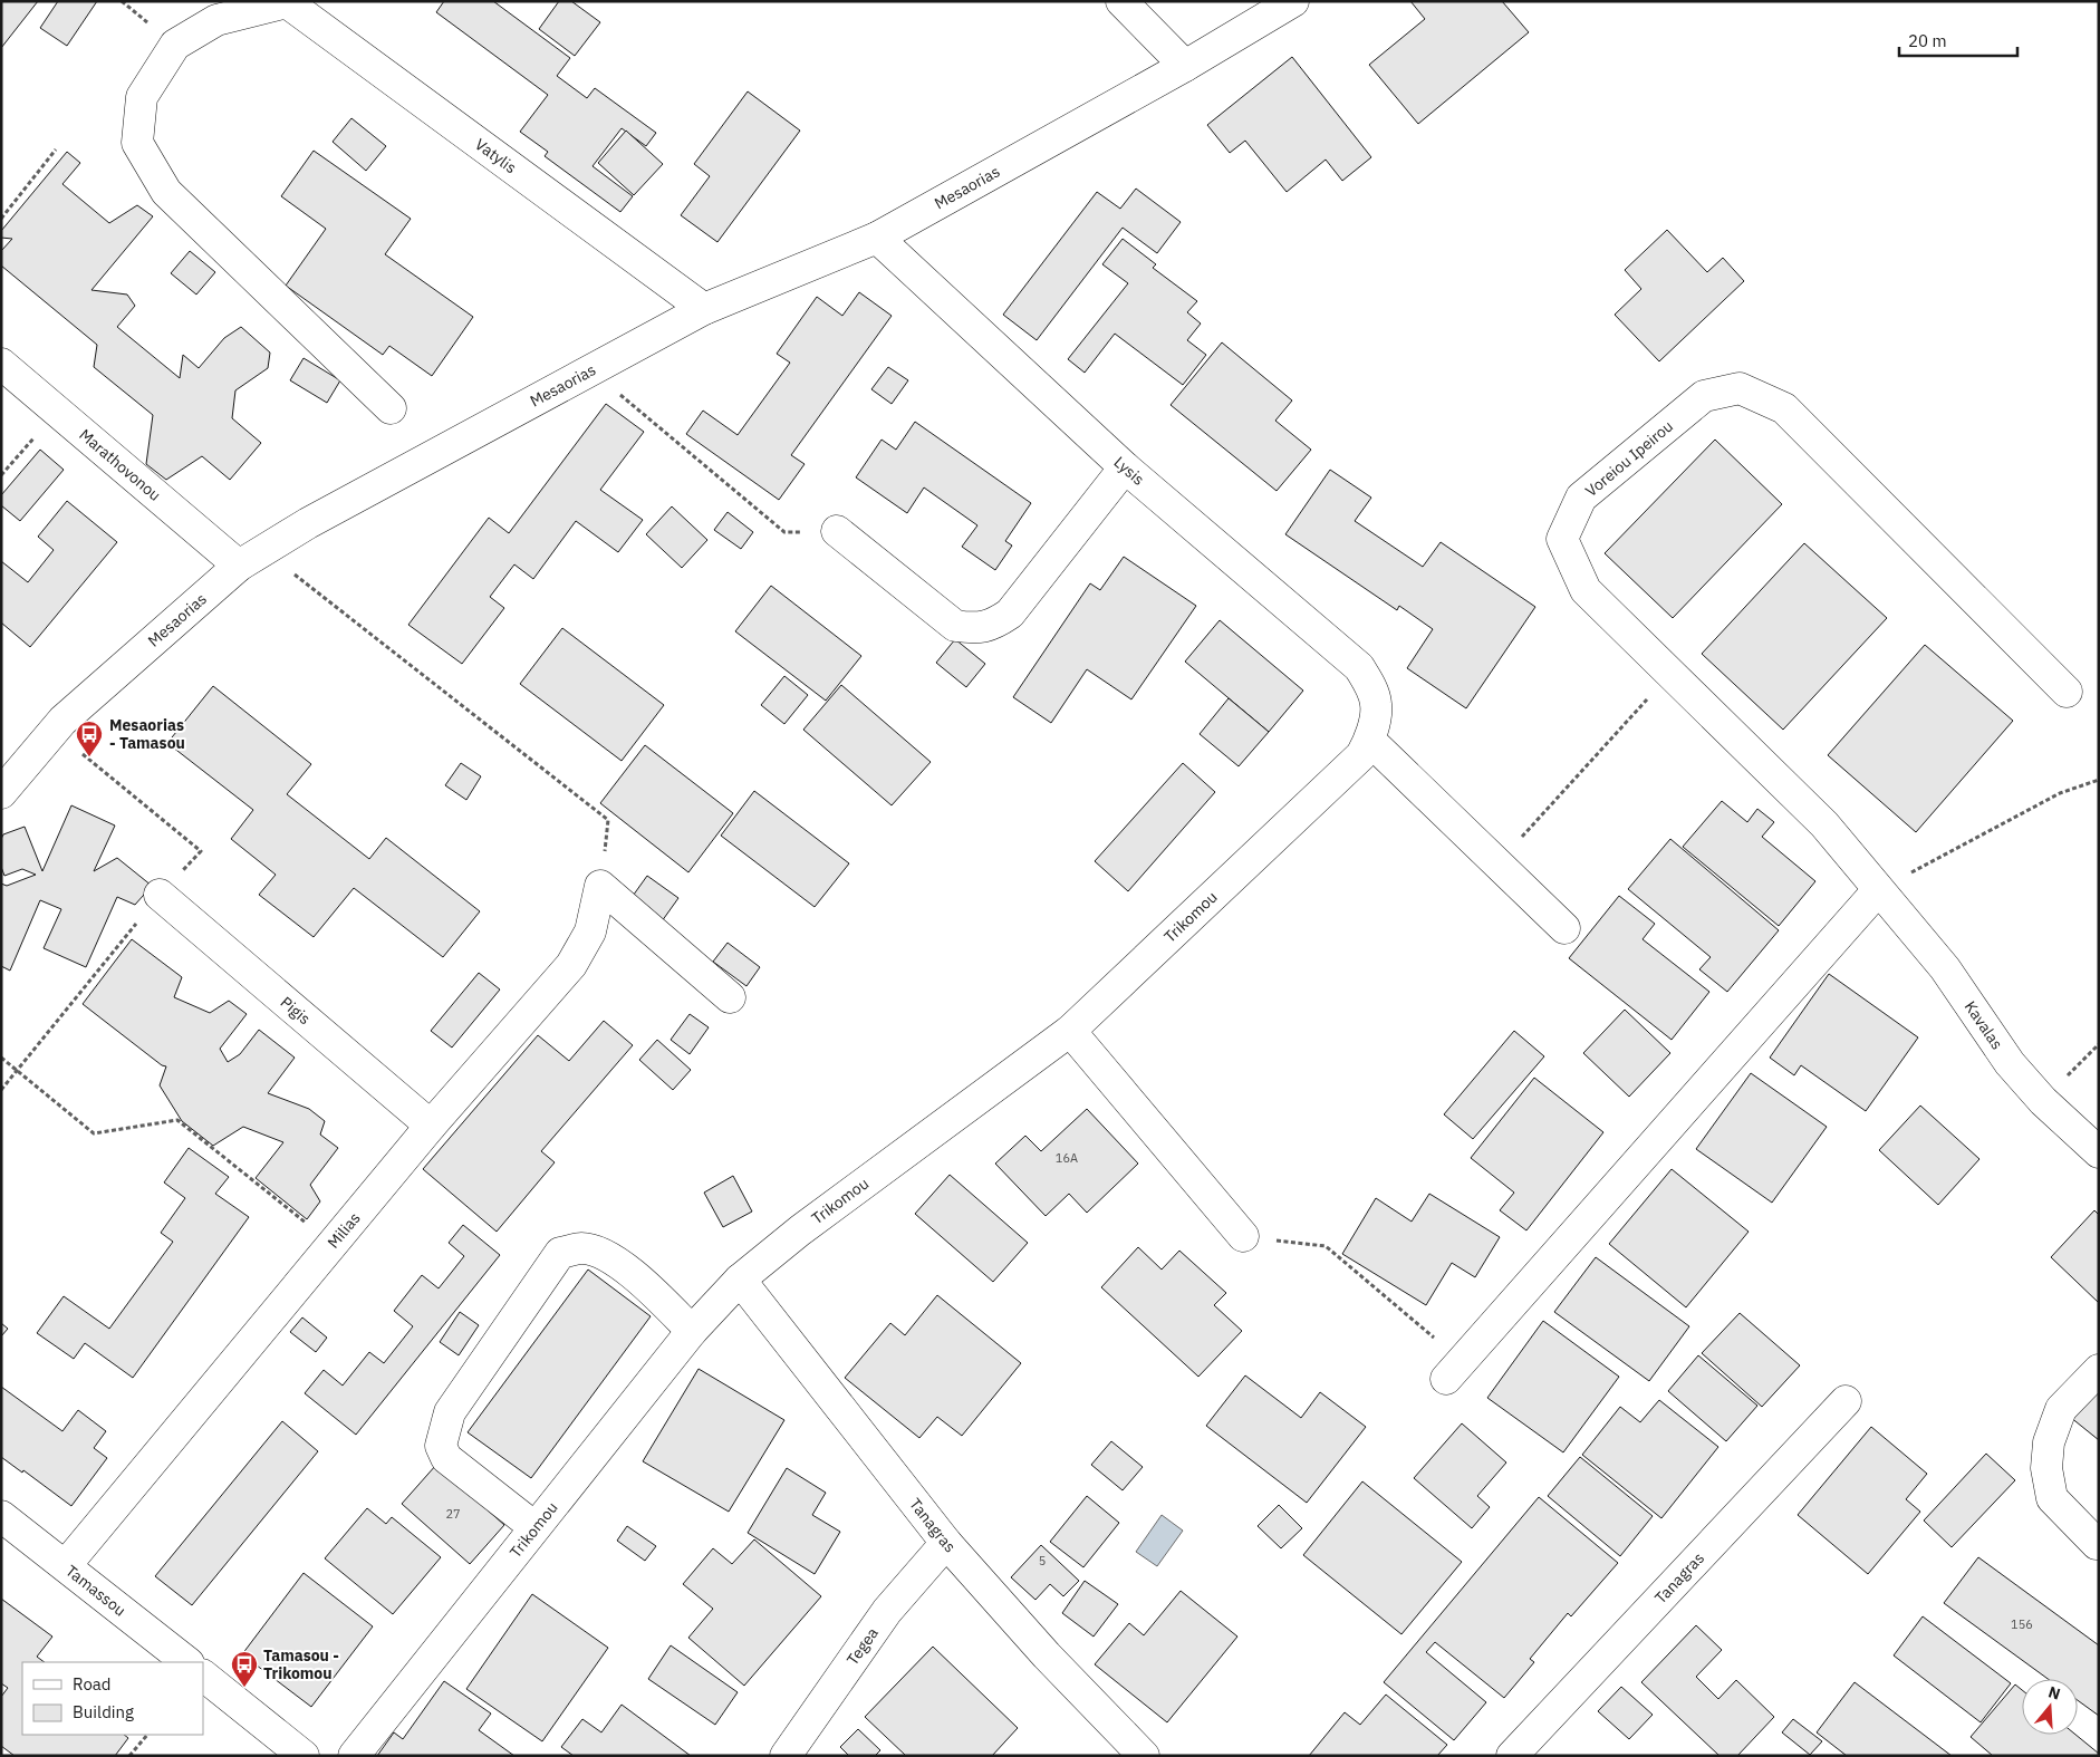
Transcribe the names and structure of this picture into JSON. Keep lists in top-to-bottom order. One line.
{"streets":{"street":["Vatylis","Mesaorias","Voreiou Ipeirou","Marathovonou","Lysis","Trikomou","Pigis","Kavalas","Milias","Tanagras","Tamassou","Tegea"]},"crossings":[["Vatylis","Mesaorias"],["Mesaorias","Marathovonou"],["Mesaorias","Lysis"],["Voreiou Ipeirou","Kavalas"],["Lysis","Trikomou"],["Trikomou","Tanagras"],["Pigis","Milias"],["Milias","Tamassou"],["Tanagras","Tegea"]],"places":{"bus stop":["Mesaorias - Tamasou","Tamasou - Trikomou"]},"house_numbers":["16A","27","5","156"],"legend":["Road","Building"],"scale_bar":"20 m","north":"top"}
